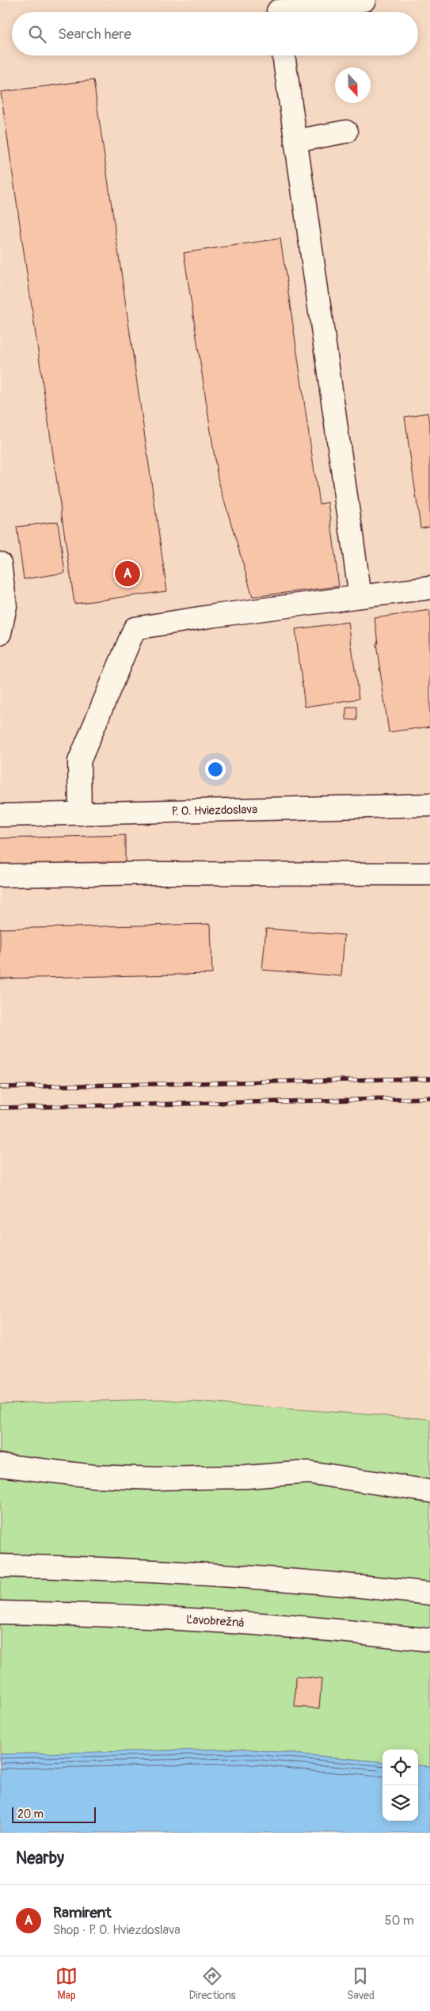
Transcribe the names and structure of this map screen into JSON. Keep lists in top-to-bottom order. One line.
{"streets":{"main road":["P. O. Hviezdoslava","Ľavobrežná"]},"scale_bar":"20 m","north":"bottom","page":{"search":"Search here","pins":"A","scale":"20 m","heading":"Nearby","list":[{"mark":"A","name":"Ramirent","note":"Shop · P. O. Hviezdoslava","value":"50 m"}],"nav":["Map","Directions","Saved"]}}
